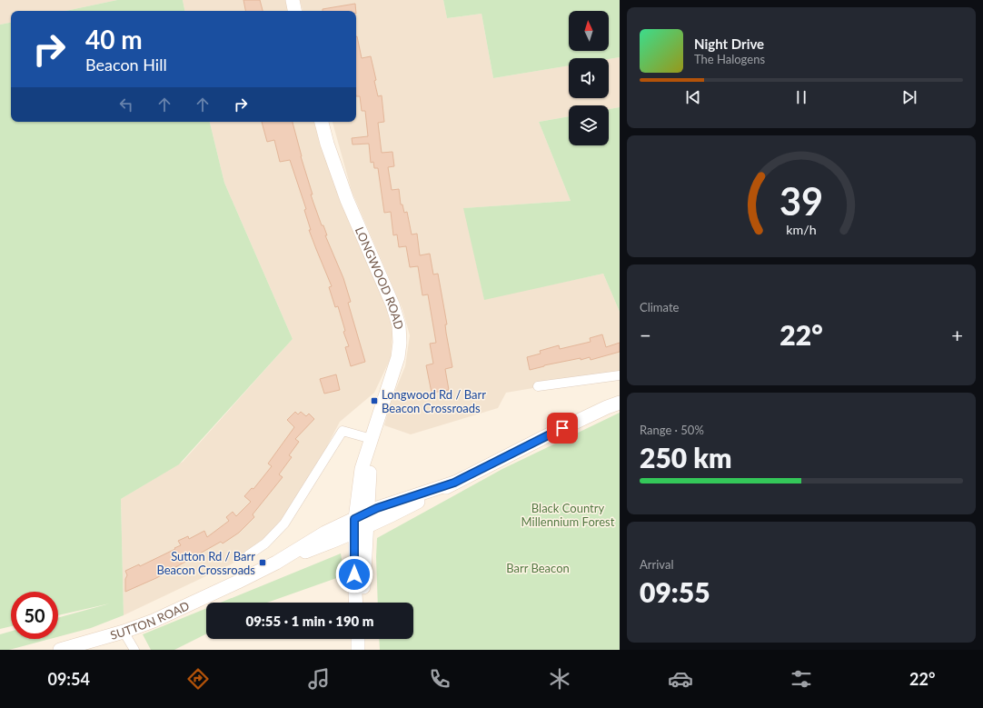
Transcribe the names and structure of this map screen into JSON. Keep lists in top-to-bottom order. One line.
{"streets":{"main road":["LONGWOOD ROAD","SUTTON ROAD"]},"crossings":[["LONGWOOD ROAD","SUTTON ROAD"]],"parks":["Black Country Millennium Forest","Barr Beacon"],"places":{"transit":["Longwood Rd / Barr Beacon Crossroads","Sutton Rd / Barr Beacon Crossroads"]},"north":"top","page":{"turn":["40 m","Beacon Hill"],"song":["Night Drive","The Halogens"],"tile":["Climate",["Range · 50%","250 km"],["Arrival","09:55"]],"heat":["−","22°","+"],"limit":"50","trip":"09:55 · 1 min · 190 m","tabs":["09:54","22°"],"gauge":["39","km/h"]}}
